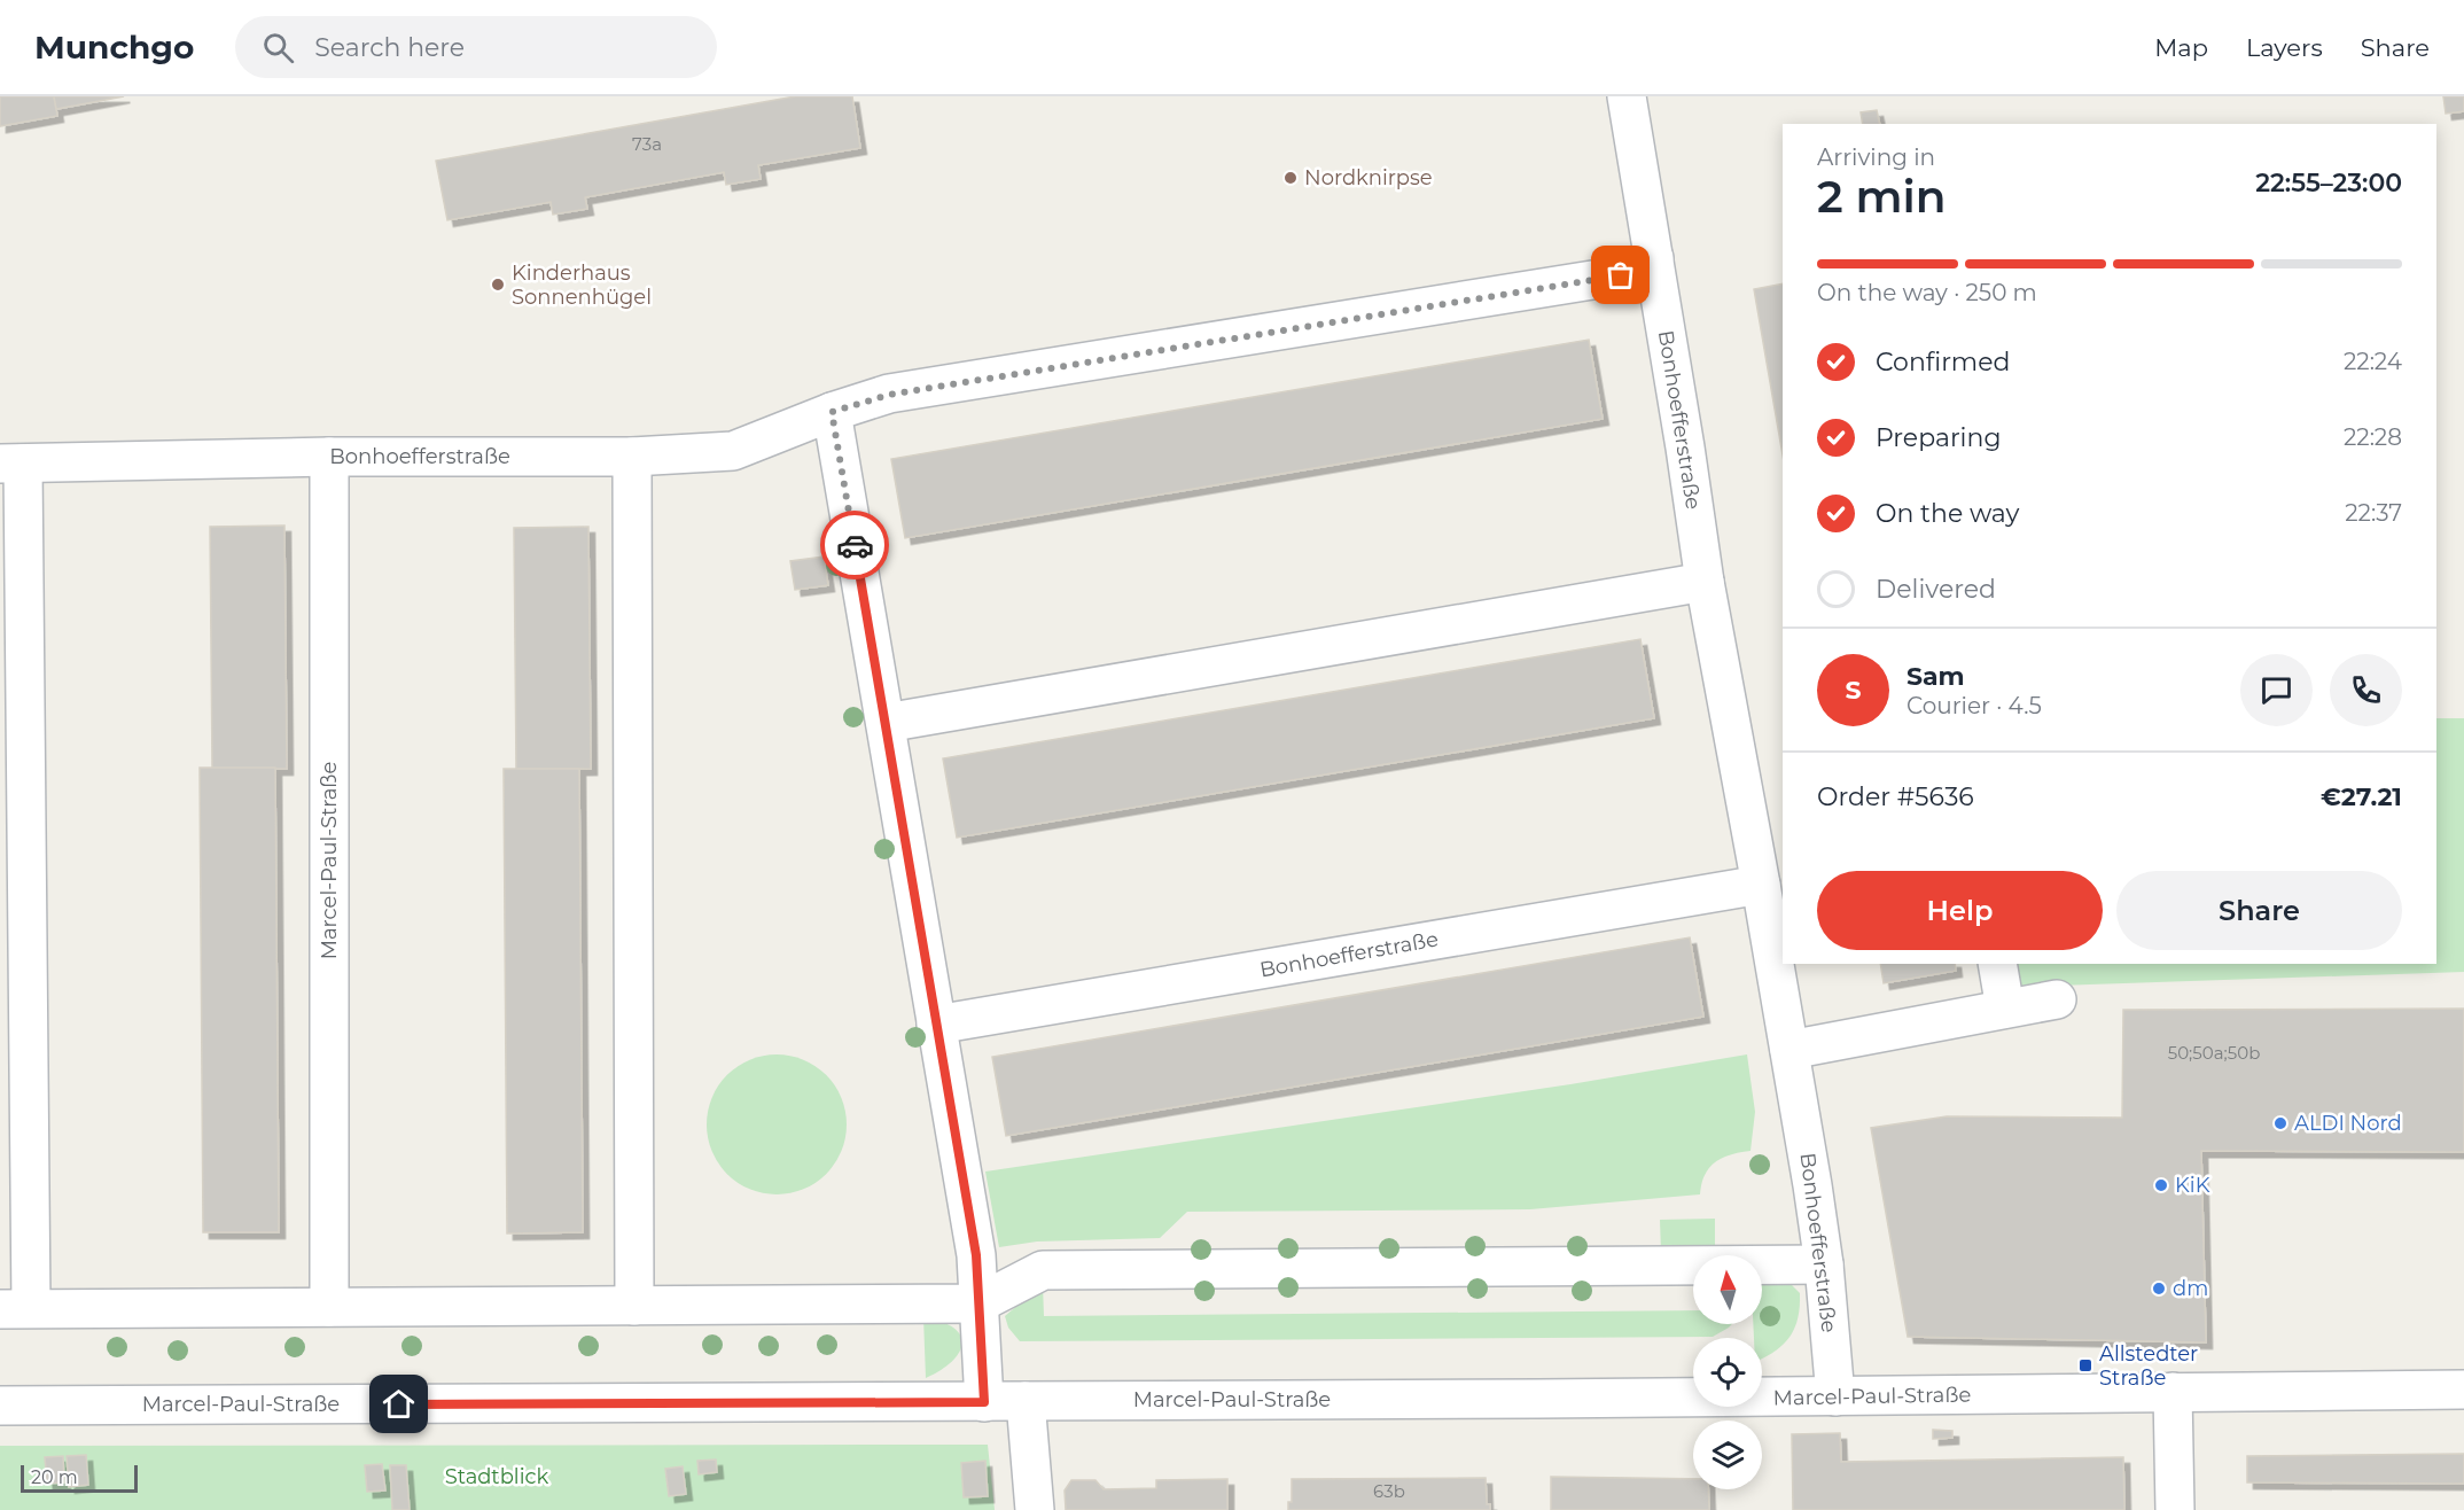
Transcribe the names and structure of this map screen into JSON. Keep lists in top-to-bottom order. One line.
{"streets":{"street":["Bonhoefferstraße","Marcel-Paul-Straße"]},"crossings":[["Bonhoefferstraße","Marcel-Paul-Straße"]],"parks":["Stadtblick"],"places":{"other":["Nordknirpse","Kinderhaus Sonnenhügel","ALDI Nord","KiK","dm"],"transit":["Allstedter Straße"]},"house_numbers":["73a","50;50a;50b","63b"],"scale_bar":"20 m","north":"top","page":{"header":"Munchgo","search":"Search here","nav":["Map","Layers","Share"],"heading":["2 min","Arriving in","22:55–23:00"],"panel":["Sam","Courier · 4.5","Order #5636","€27.21"],"bar":"On the way · 250 m","list":[["Confirmed","22:24"],["Preparing","22:28"],["On the way","22:37"],"Delivered"],"round":"S","buttons":["Help","Share"],"scale":"20 m"}}
